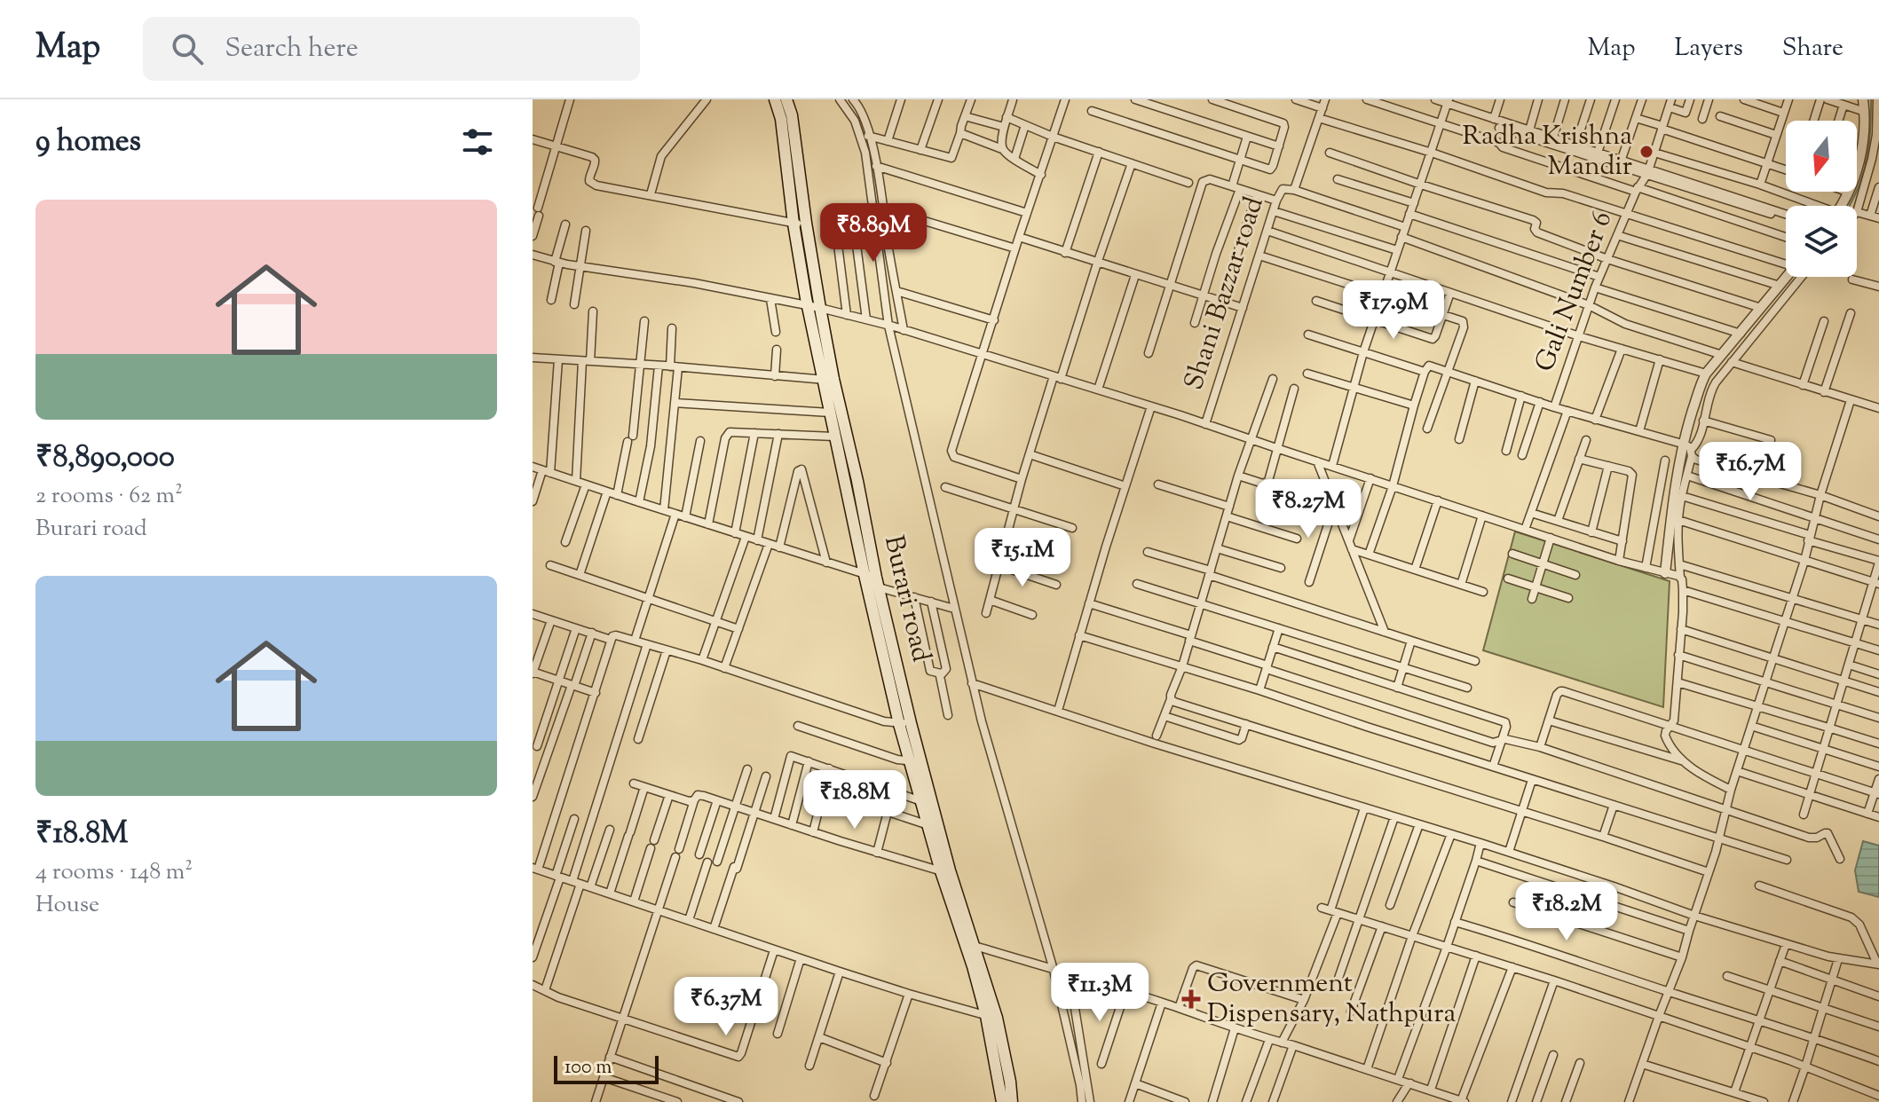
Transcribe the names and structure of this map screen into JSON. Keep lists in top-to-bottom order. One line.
{"streets":{"main road":["Burari road"],"street":["Gali Number 6","Shani Bazzar road"]},"places":{"other":["Radha Krishna Mandir"],"health":["Government Dispensary, Nathpura"]},"scale_bar":"100 m","north":"bottom","page":{"header":"Map","search":"Search here","nav":["Map","Layers","Share"],"heading":"9 homes","list":[{"name":"₹8,890,000","note":"2 rooms · 62 m² · Burari road"},{"name":"₹18.8M","note":"4 rooms · 148 m² · House"}],"price":["₹8.89M","₹17.9M","₹16.7M","₹8.27M","₹15.1M","₹18.8M","₹18.2M","₹11.3M","₹6.37M"],"scale":"100 m"}}
